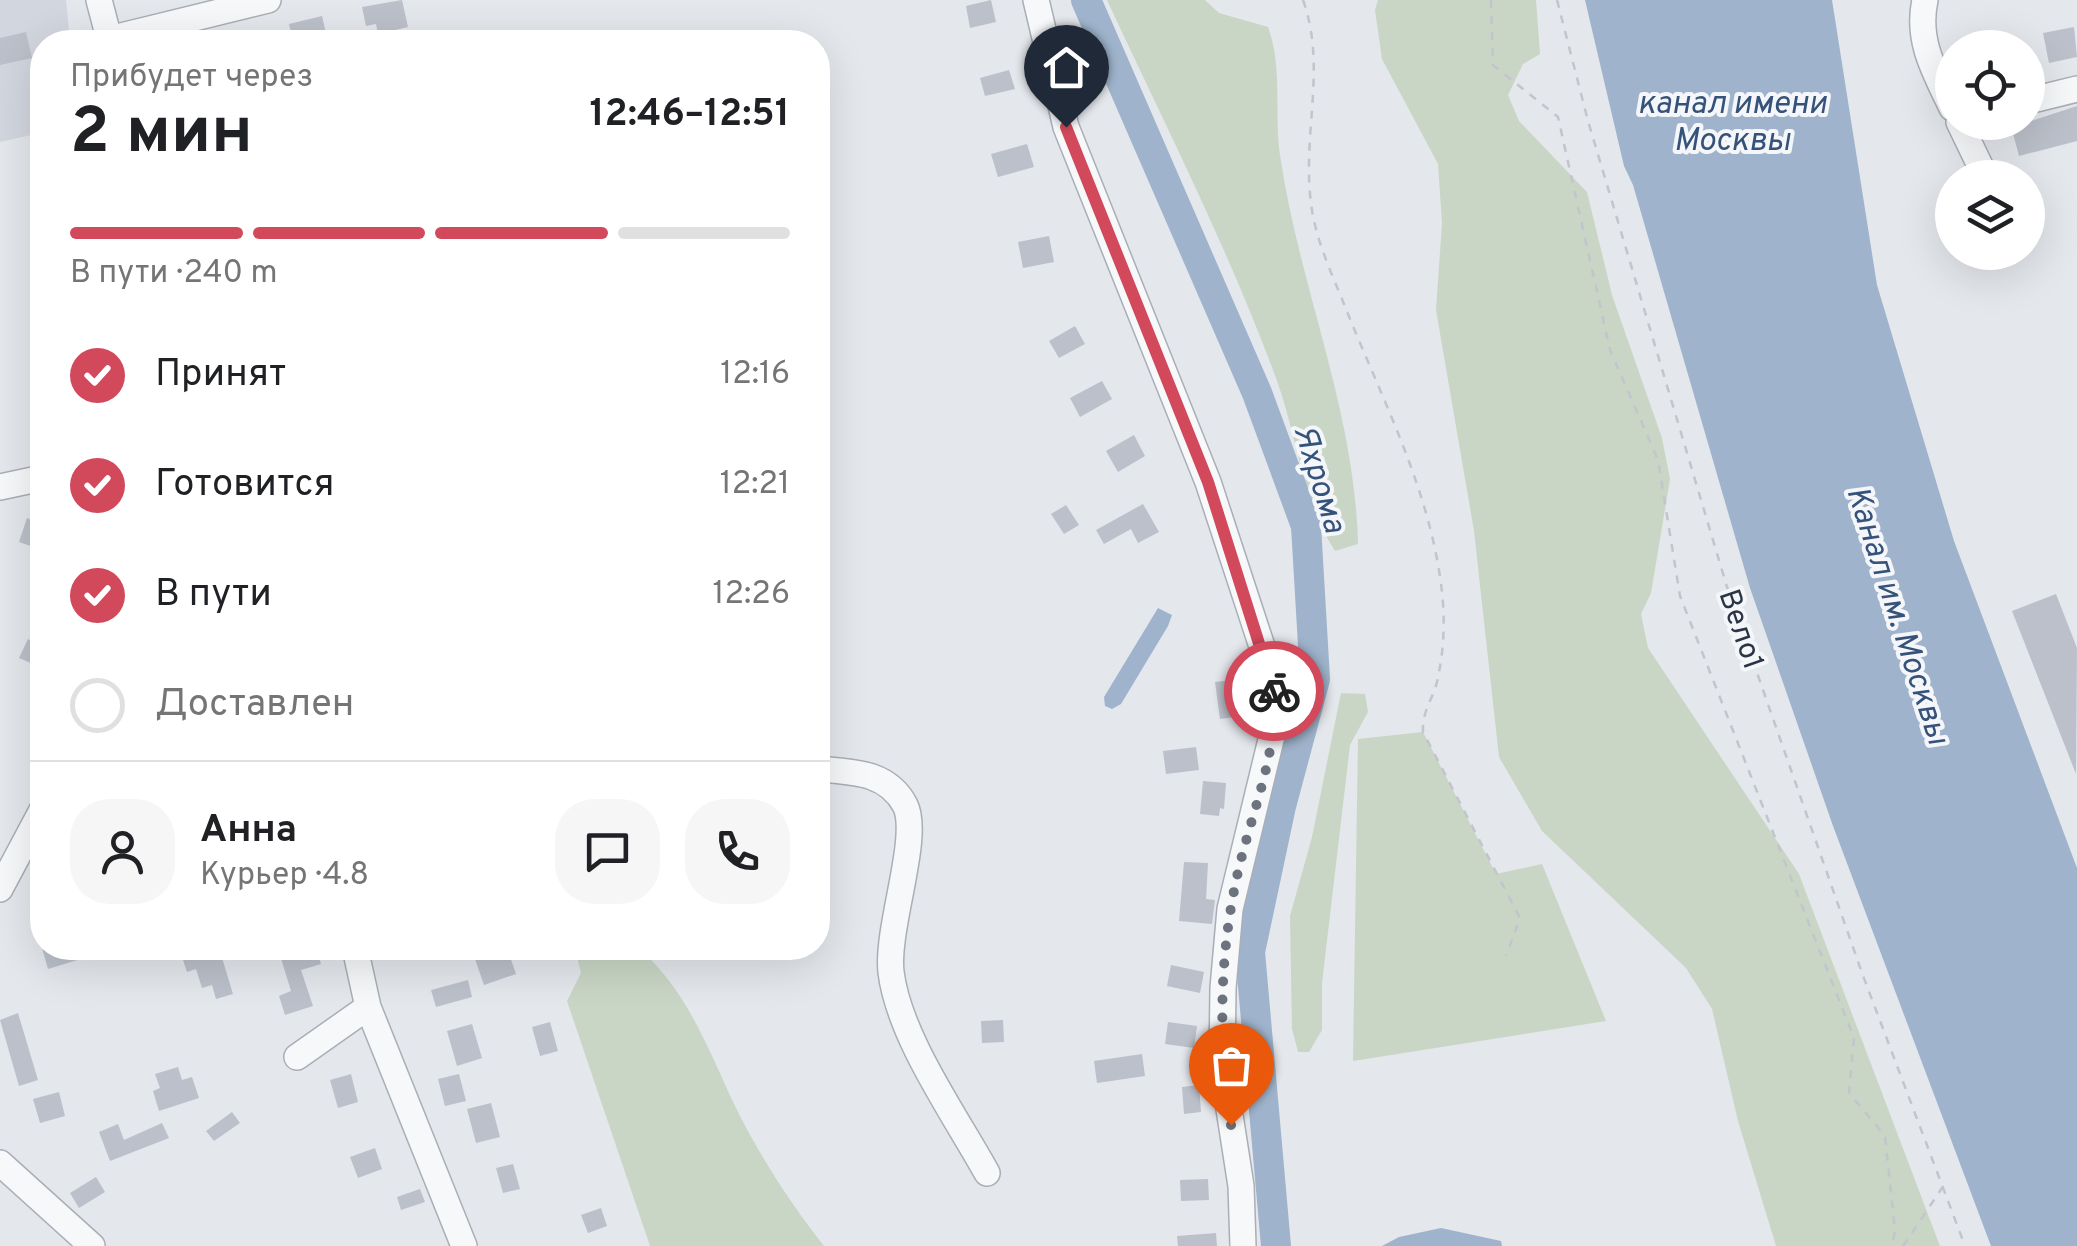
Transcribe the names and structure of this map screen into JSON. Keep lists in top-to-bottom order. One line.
{"streets":{"path":["Вело1"]},"water":["канал имени Москвы","Яхрома","Канал им. Москвы"],"page":{"heading":["2 мин","Прибудет через","12:46–12:51"],"panel":["Анна","Курьер · 4.8"],"bar":"В пути · 240 m","list":[["Принят","12:16"],["Готовится","12:21"],["В пути","12:26"],"Доставлен"]}}
